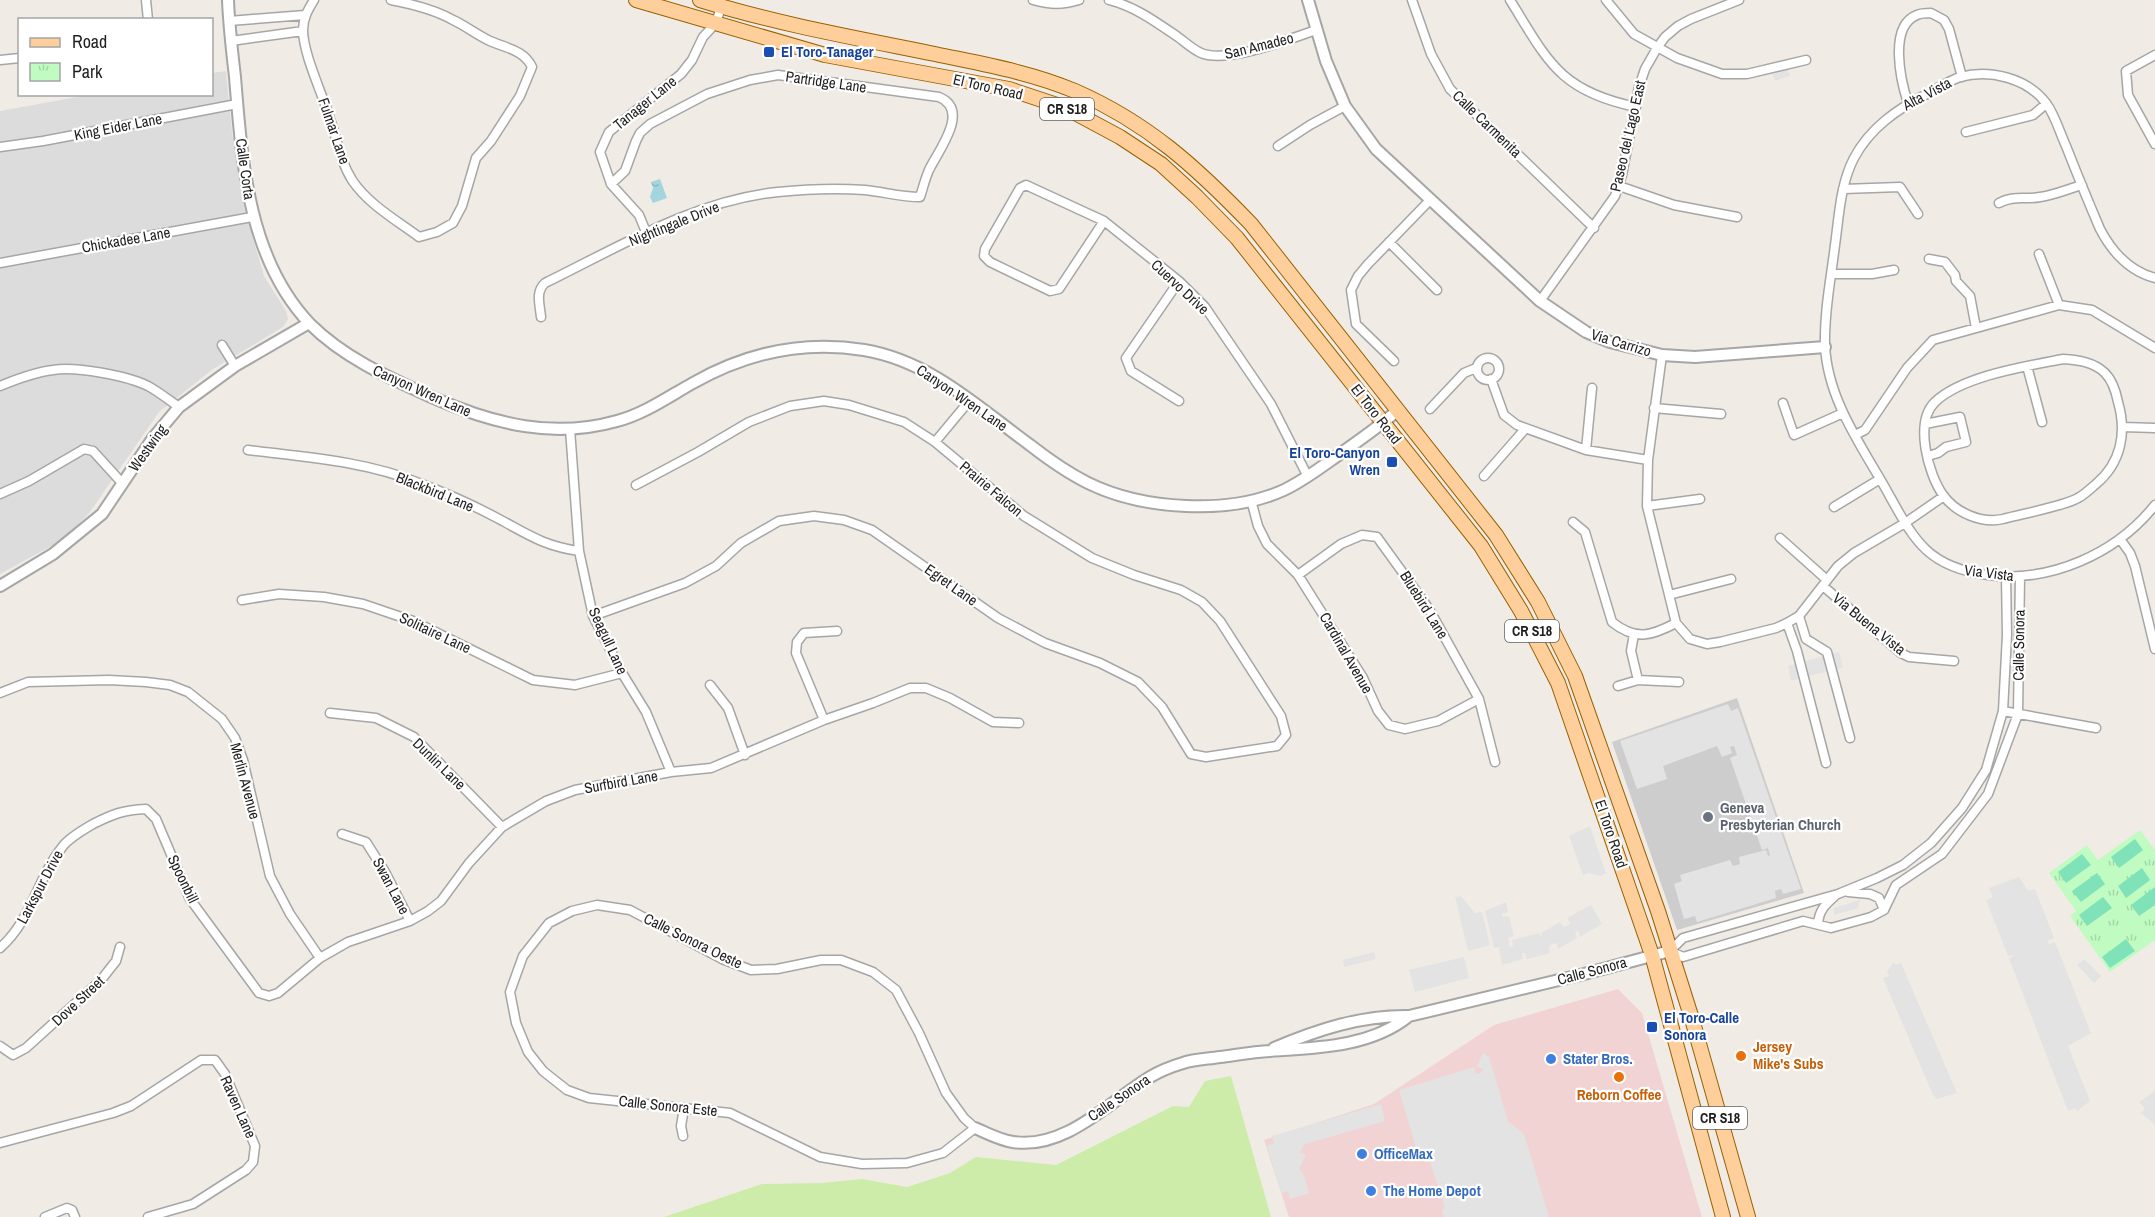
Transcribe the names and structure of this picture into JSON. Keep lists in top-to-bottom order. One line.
{"streets":{"main road":["El Toro Road","CR S18"],"street":["San Amadeo","Partridge Lane","Alta Vista","Tanager Lane","Calle Carmenita","King Eider Lane","Fulmar Lane","Paseo del Lago East","Calle Corta","Nightingale Drive","Chickadee Lane","Cuervo Drive","Via Carrizo","Canyon Wren Lane","Westwing","Prairie Falcon","Blackbird Lane","Via Vista","Egret Lane","Bluebird Lane","Via Buena Vista","Solitaire Lane","Seagull Lane","Calle Sonora","Cardinal Avenue","Dunlin Lane","Merlin Avenue","Surfbird Lane","Spoonbill","Swan Lane","Larkspur Drive","Calle Sonora Oeste","Dove Street","Calle Sonora Este","Raven Lane"]},"crossings":[["San Amadeo","Via Carrizo"],["Partridge Lane","Tanager Lane"],["Partridge Lane","Nightingale Drive"],["El Toro Road","Tanager Lane"],["El Toro Road","Canyon Wren Lane"],["El Toro Road","Calle Sonora"],["Alta Vista","Via Carrizo"],["Alta Vista","Via Vista"],["Alta Vista","Via Buena Vista"],["Tanager Lane","Nightingale Drive"],["Calle Carmenita","Paseo del Lago East"],["King Eider Lane","Calle Corta"],["Paseo del Lago East","Via Carrizo"],["Calle Corta","Chickadee Lane"],["Calle Corta","Canyon Wren Lane"],["Calle Corta","Westwing"],["Cuervo Drive","Canyon Wren Lane"],["Canyon Wren Lane","Westwing"],["Canyon Wren Lane","Seagull Lane"],["Canyon Wren Lane","Cardinal Avenue"],["Prairie Falcon","Egret Lane"],["Blackbird Lane","Seagull Lane"],["Via Vista","Via Buena Vista"],["Via Vista","Calle Sonora"],["Egret Lane","Seagull Lane"],["Bluebird Lane","Cardinal Avenue"],["Solitaire Lane","Seagull Lane"],["Seagull Lane","Surfbird Lane"],["Calle Sonora","Calle Sonora Oeste"],["Calle Sonora","Calle Sonora Este"],["Dunlin Lane","Surfbird Lane"],["Merlin Avenue","Surfbird Lane"],["Surfbird Lane","Spoonbill"],["Surfbird Lane","Swan Lane"],["Spoonbill","Larkspur Drive"],["Calle Sonora Oeste","Calle Sonora Este"]],"places":{"transit":["El Toro-Tanager","El Toro-Canyon Wren","El Toro-Calle Sonora"],"other":["Geneva Presbyterian Church","Jersey Mike's Subs","Stater Bros.","Reborn Coffee","OfficeMax","The Home Depot"]},"legend":["Road","Park"]}
